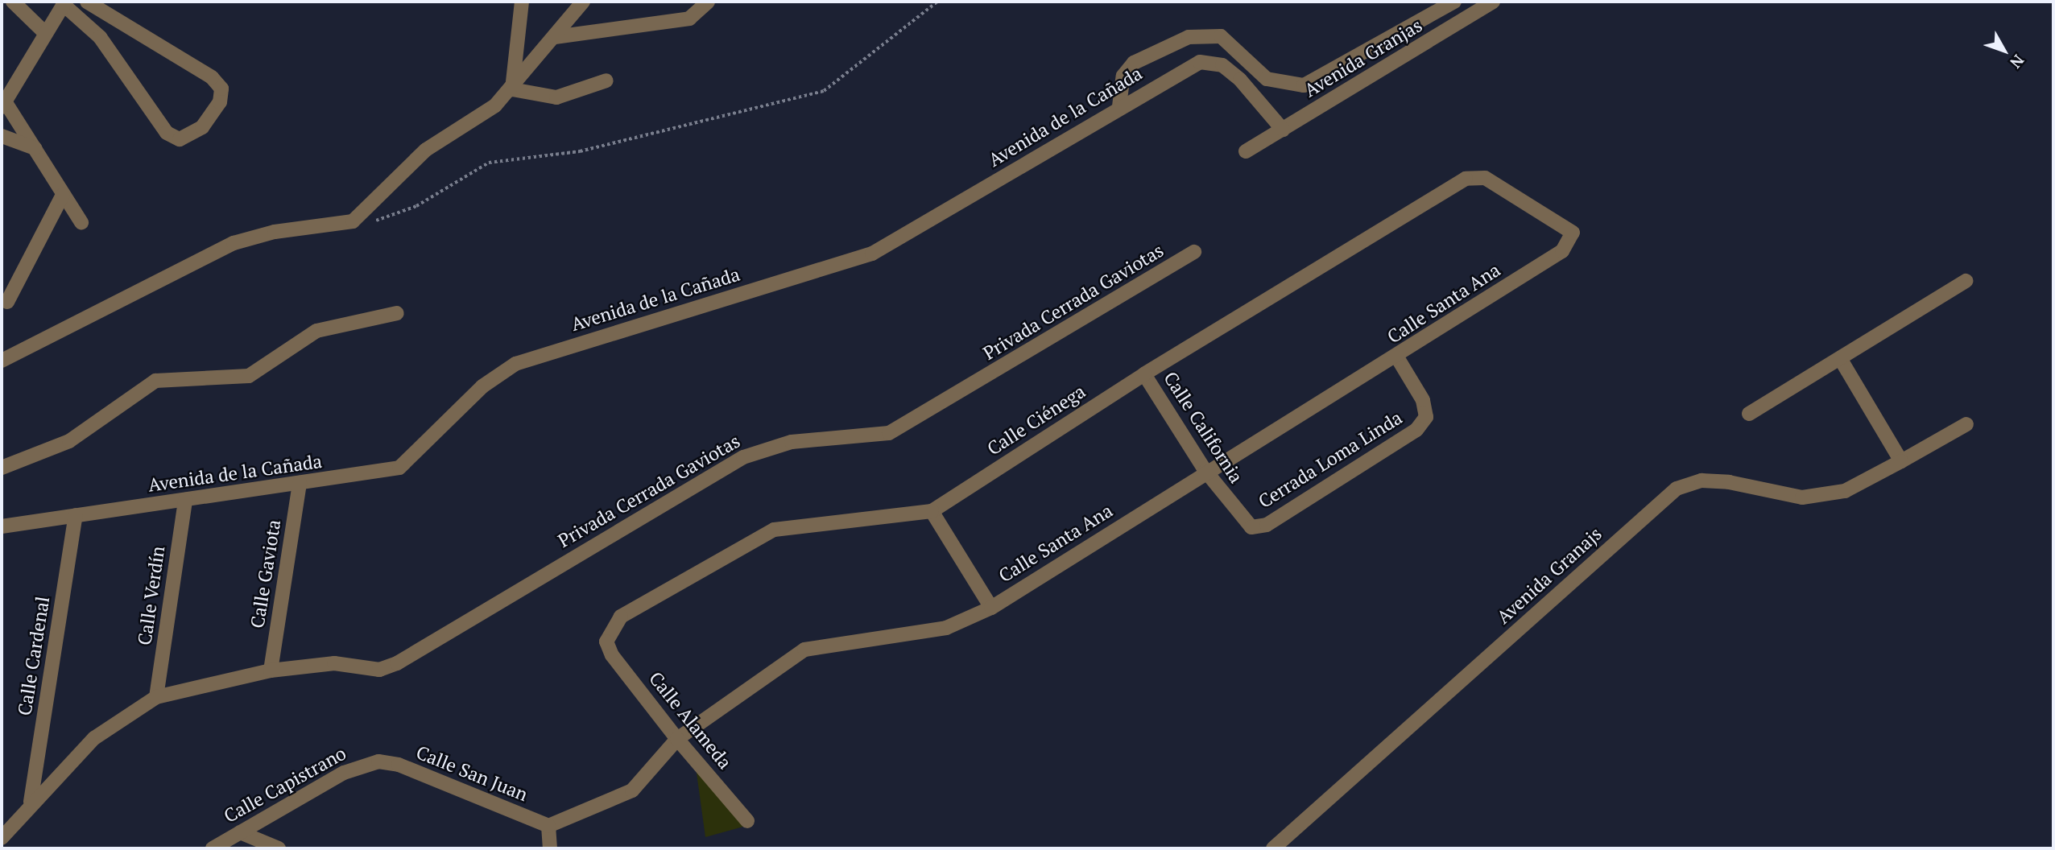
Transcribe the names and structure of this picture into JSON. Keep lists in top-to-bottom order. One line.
{"streets":{"street":["Avenida Granjas","Avenida de la Cañada","Privada Cerrada Gaviotas","Calle Santa Ana","Calle Ciénega","Calle California","Cerrada Loma Linda","Calle Gaviota","Avenida Granajs","Calle Verdín","Calle Cardenal","Calle Alameda","Calle San Juan","Calle Capistrano"]},"crossings":[["Avenida Granjas","Avenida de la Cañada"],["Avenida de la Cañada","Calle Gaviota"],["Avenida de la Cañada","Calle Verdín"],["Avenida de la Cañada","Calle Cardenal"],["Privada Cerrada Gaviotas","Calle Gaviota"],["Privada Cerrada Gaviotas","Calle Verdín"],["Calle Santa Ana","Calle Ciénega"],["Calle Santa Ana","Calle California"],["Calle Santa Ana","Cerrada Loma Linda"],["Calle Santa Ana","Calle Alameda"],["Calle Santa Ana","Calle San Juan"],["Calle Ciénega","Calle California"],["Calle Ciénega","Calle Alameda"],["Calle California","Cerrada Loma Linda"],["Calle San Juan","Calle Capistrano"]],"north":"bottom right"}
